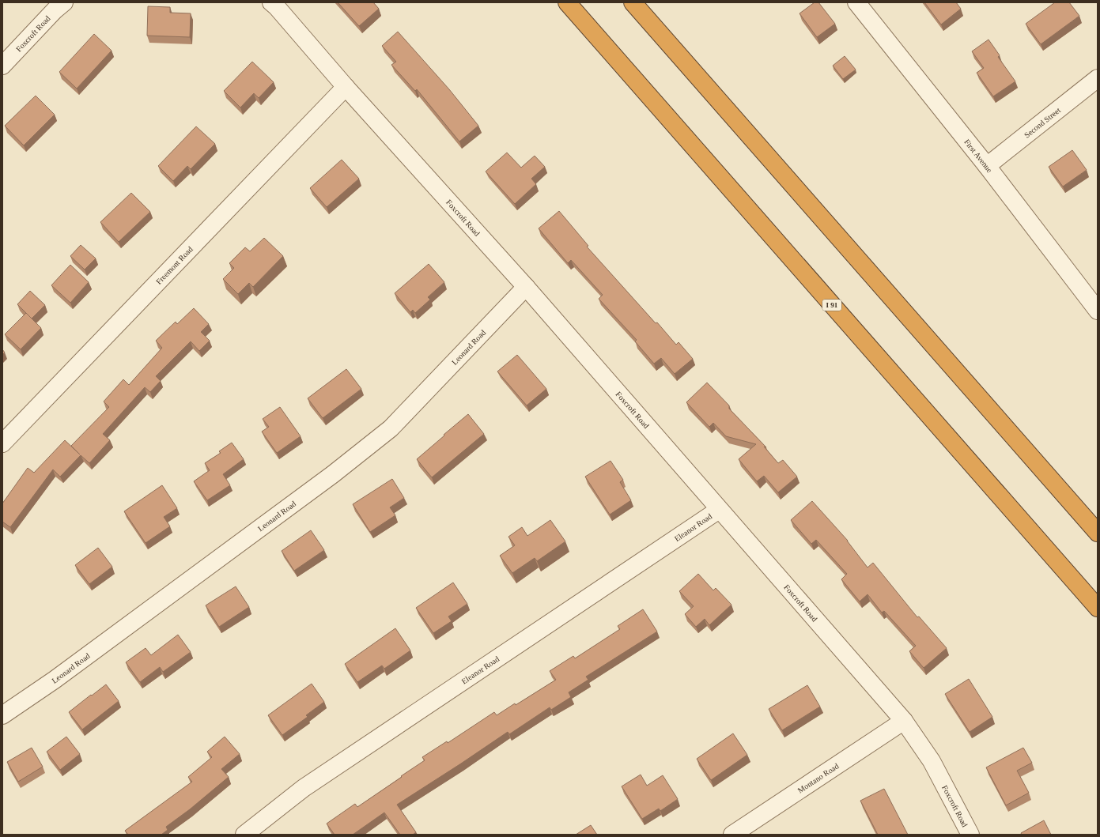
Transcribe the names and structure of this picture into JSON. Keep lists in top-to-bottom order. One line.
{"streets":{"highway":["I 91"],"street":["Foxcroft Road","Second Street","First Avenue","Freemont Road","Leonard Road","Eleanor Road","Montano Road"]},"crossings":[["Foxcroft Road","Freemont Road"],["Foxcroft Road","Leonard Road"],["Foxcroft Road","Eleanor Road"],["Foxcroft Road","Montano Road"],["Second Street","First Avenue"]]}
